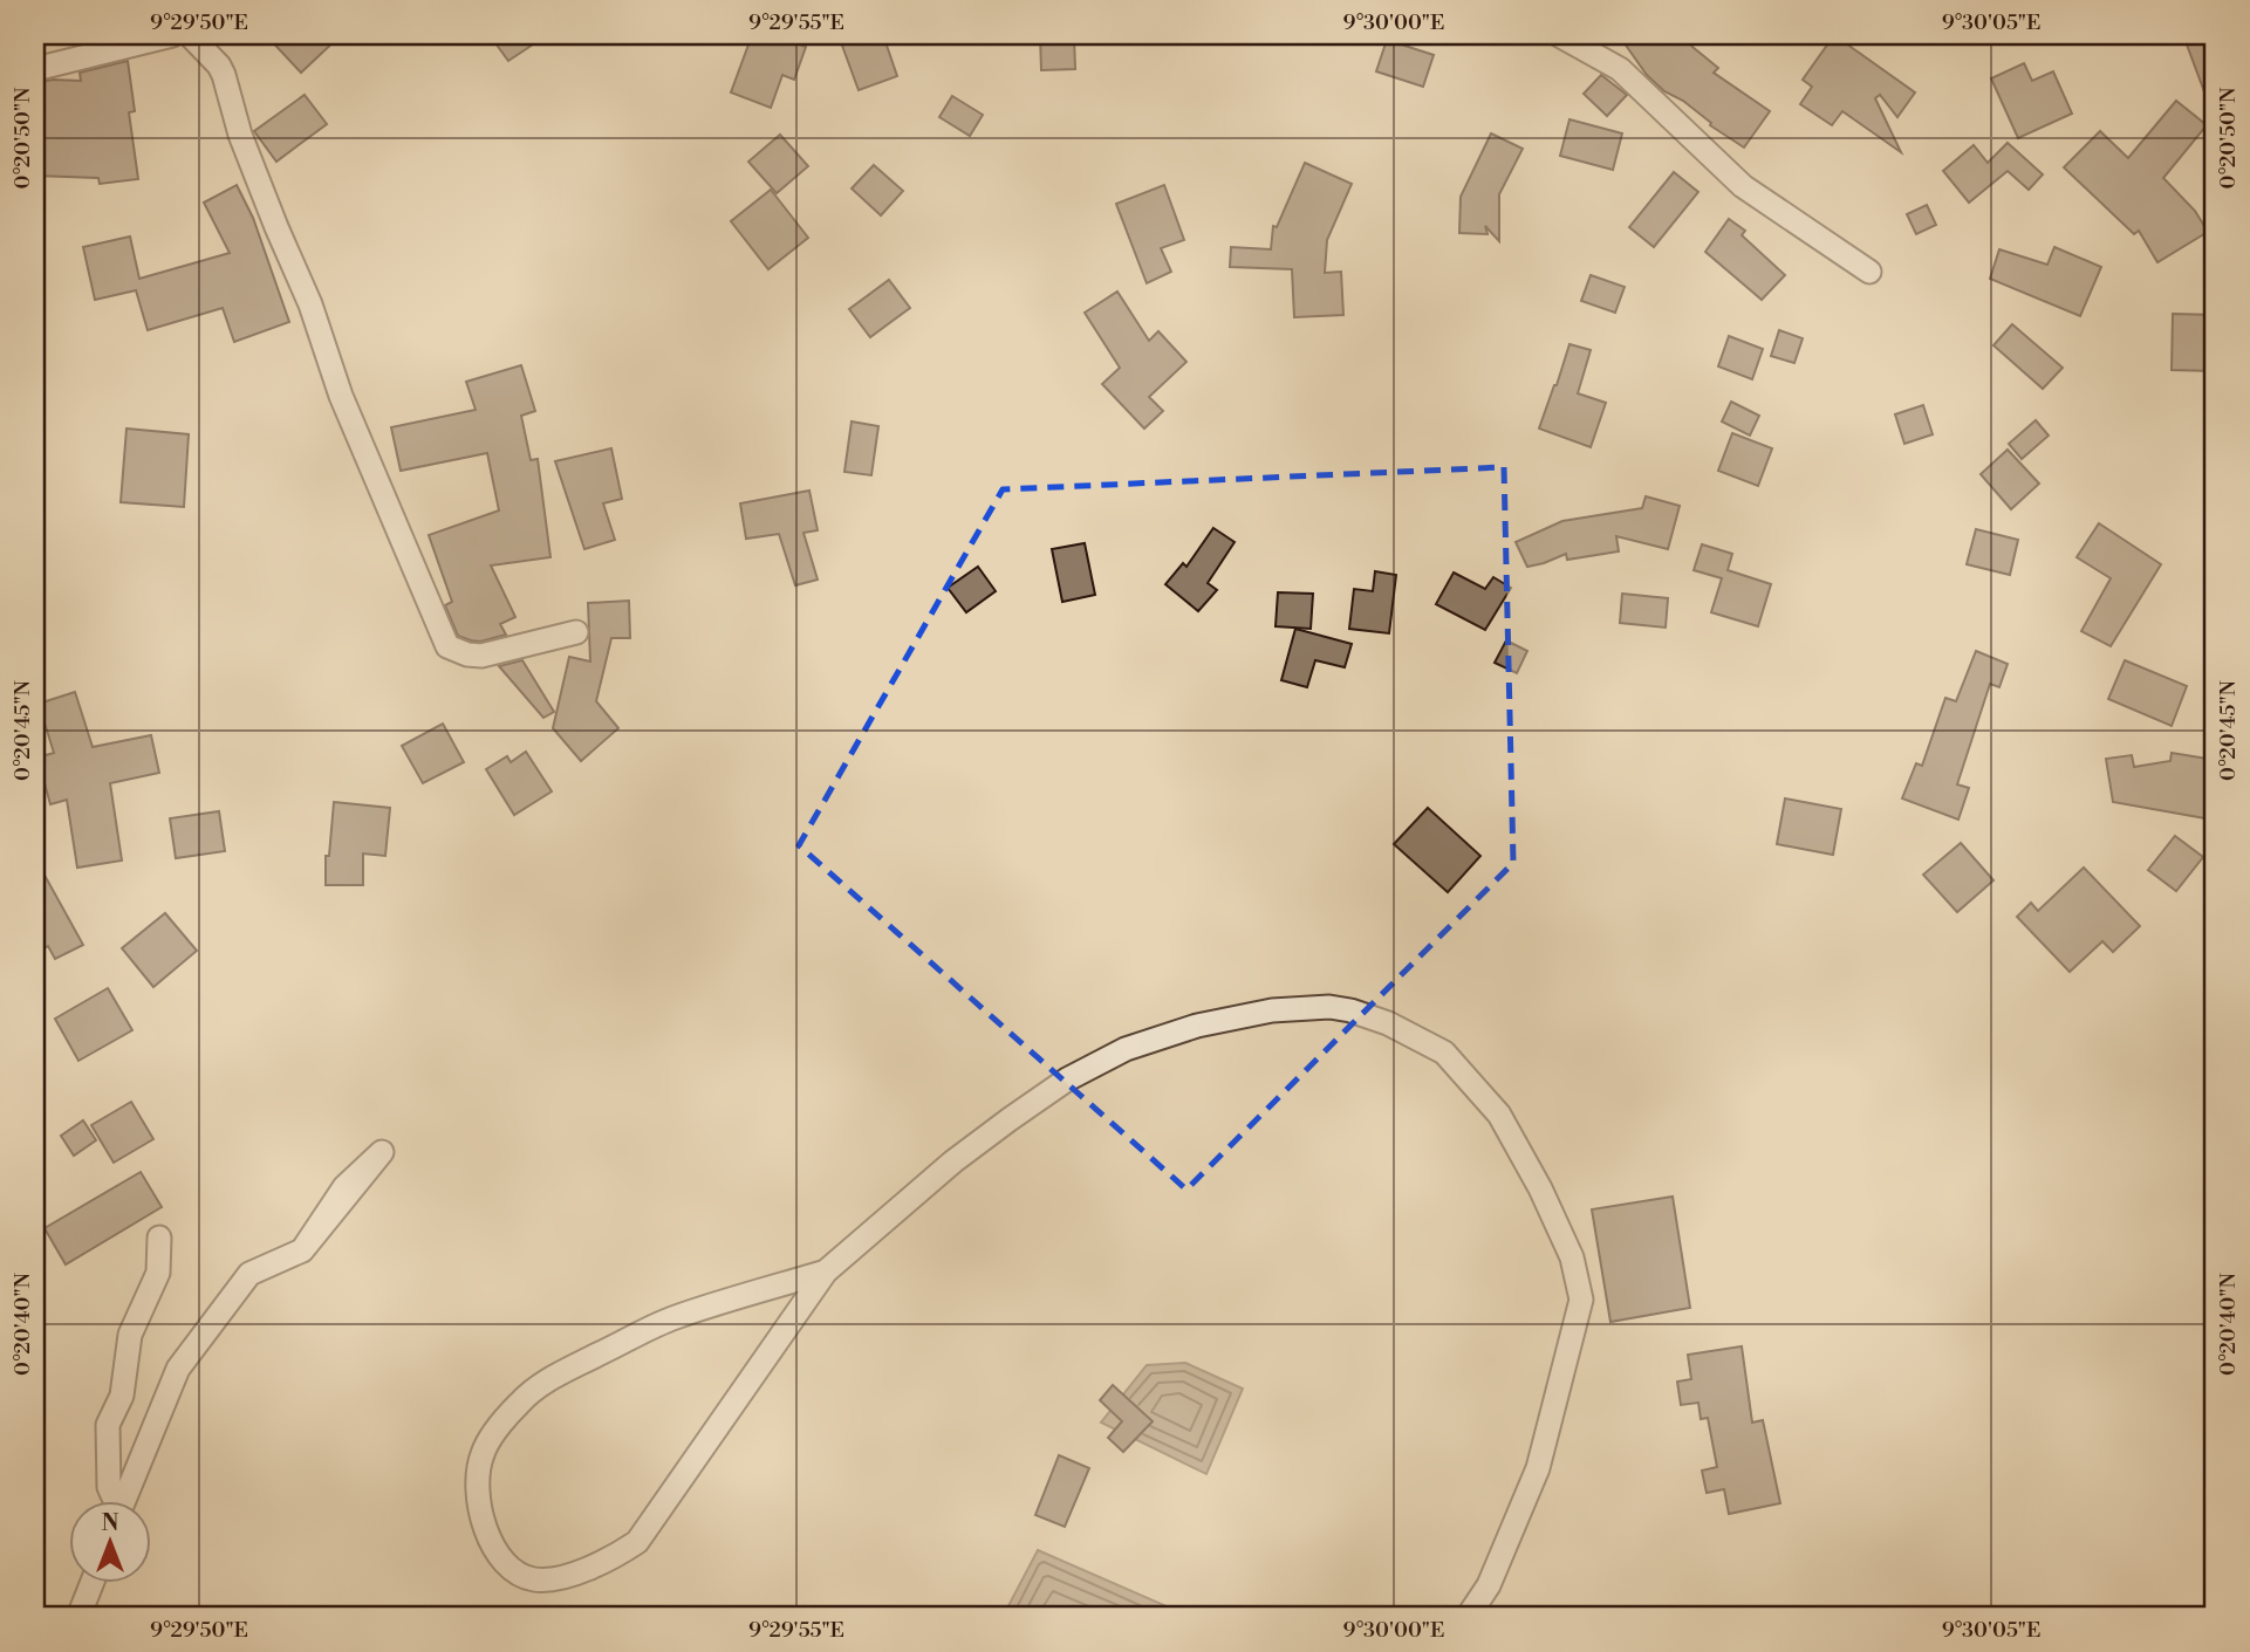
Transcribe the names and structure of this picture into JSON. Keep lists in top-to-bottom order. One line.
{"north":"top","coordinates":["9°29'50\"E","9°29'55\"E","9°30'00\"E","9°30'05\"E","0°20'50\"N","0°20'45\"N","0°20'40\"N"]}
